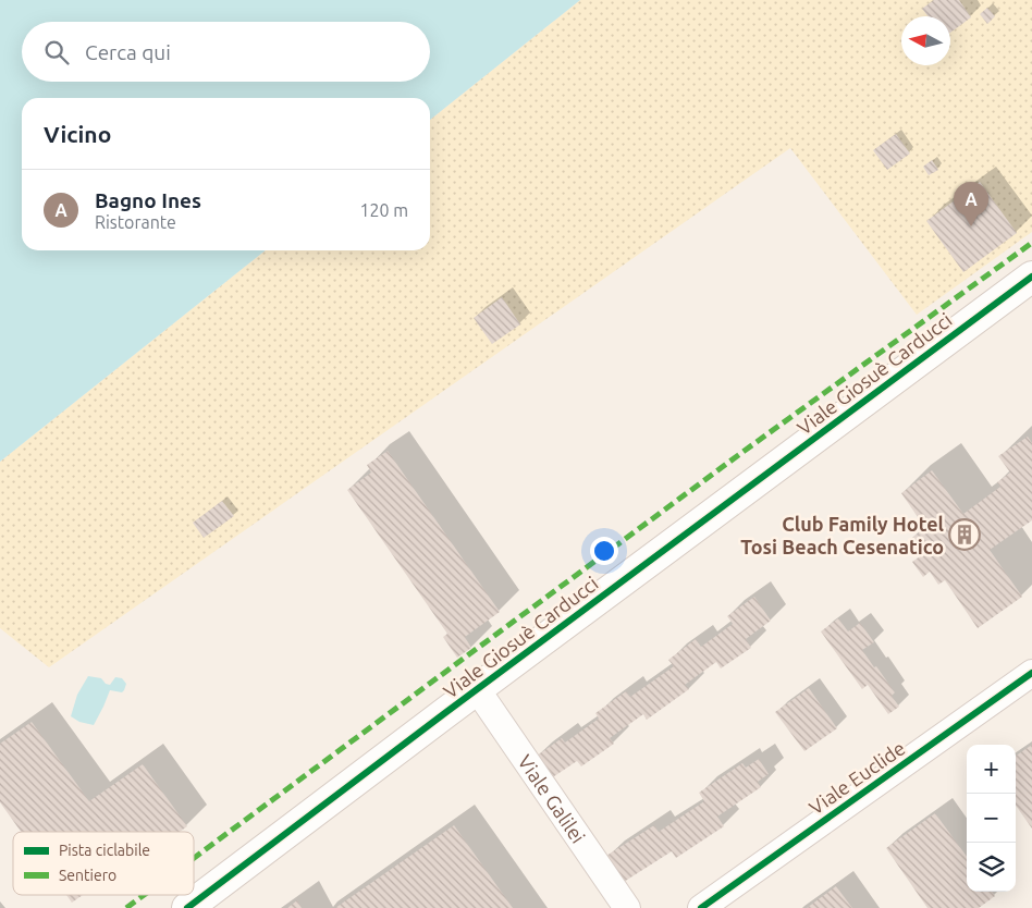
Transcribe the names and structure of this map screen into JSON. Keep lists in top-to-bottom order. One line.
{"streets":{"street":["Viale Giosuè Carducci","Viale Euclide","Viale Galilei"]},"crossings":[["Viale Giosuè Carducci","Viale Galilei"]],"places":{"building":["Club Family Hotel Tosi Beach Cesenatico"]},"legend":["Pista ciclabile","Sentiero"],"north":"left","page":{"search":"Cerca qui","heading":"Vicino","list":[{"mark":"A","name":"Bagno Ines","note":"Ristorante","value":"120 m"}],"pins":"A","map_buttons":["+","−"]}}
